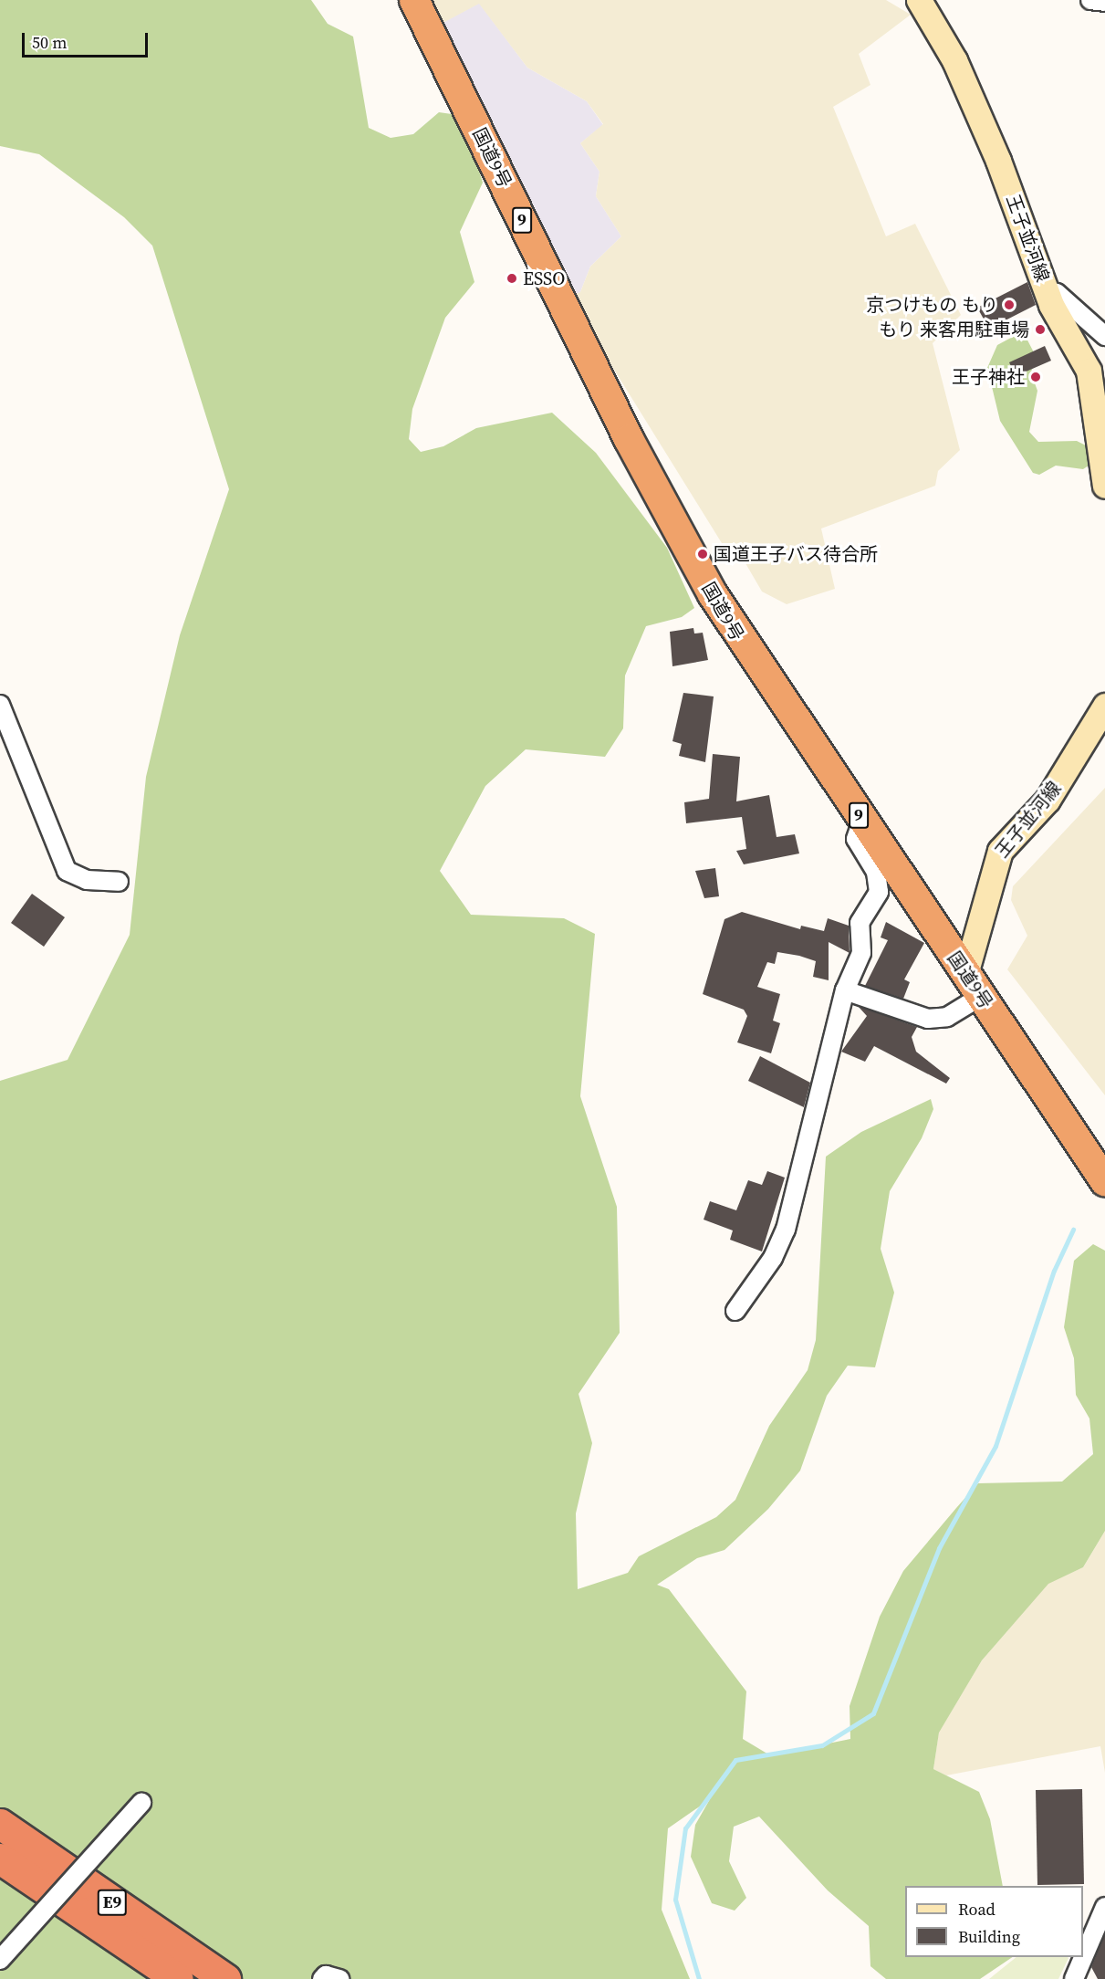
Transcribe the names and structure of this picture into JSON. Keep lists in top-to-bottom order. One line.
{"streets":{"highway":["国道9号","9","E9"],"main road":["王子並河線"]},"crossings":[["国道9号","王子並河線"]],"places":["ESSO","京つけもの もり","もり 来客用駐車場","王子神社","国道王子バス待合所"],"legend":["Road","Building"],"scale_bar":"50 m"}
